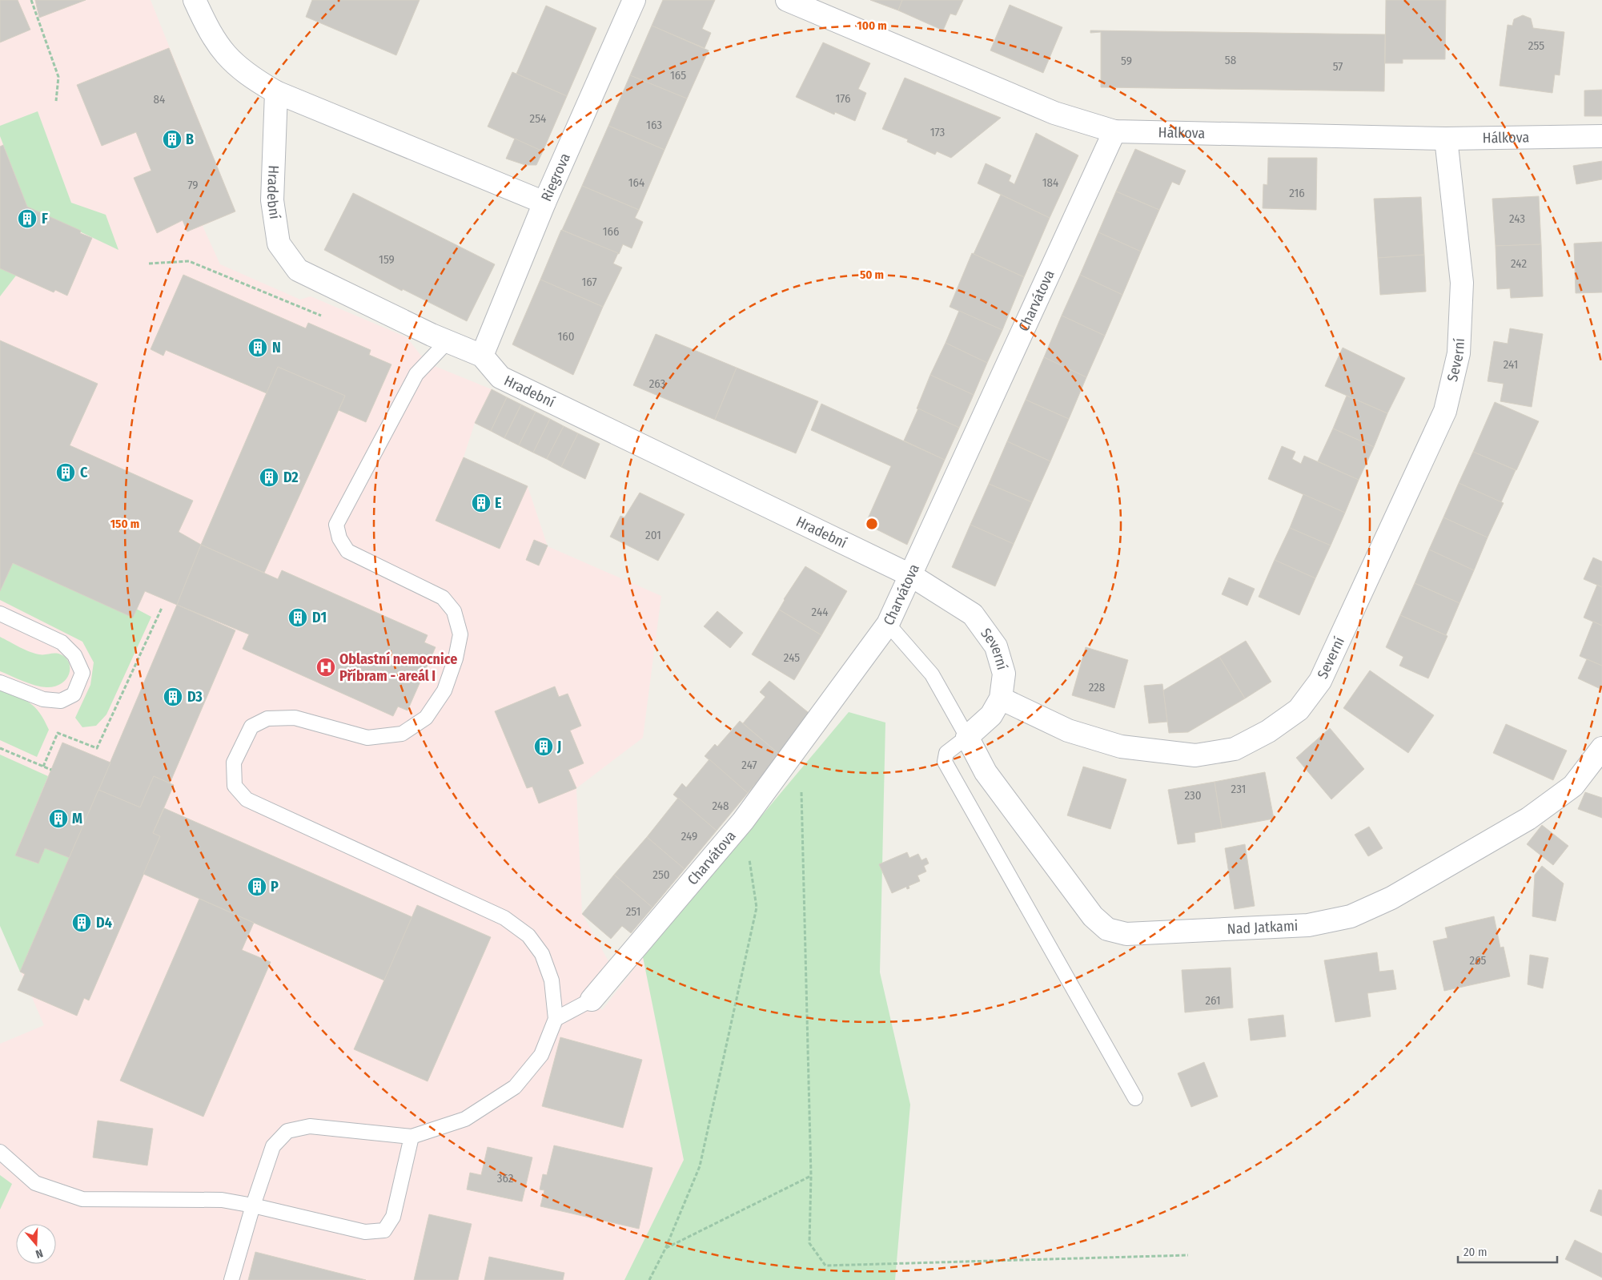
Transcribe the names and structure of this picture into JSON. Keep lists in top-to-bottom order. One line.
{"streets":{"street":["Hálkova","Riegrova","Hradební","Charvátova","Severní","Nad Jatkami"]},"crossings":[["Hálkova","Charvátova"],["Hálkova","Severní"],["Riegrova","Hradební"],["Hradební","Charvátova"],["Hradební","Severní"],["Charvátova","Severní"]],"places":{"building":["B","F","N","C","D2","E","D1","D3","J","M","P","D4"],"hospital":["Oblastní nemocnice Příbram - areál I"]},"house_numbers":["255","58","59","57","165","176","84","254","163","173","164","184","79","216","243","166","159","242","167","160","241","263","201","244","245","228","247","231","230","248","249","250","251","265","261","362"],"scale_bar":"20 m","north":"bottom","rings":["100 m","50 m","150 m"]}
